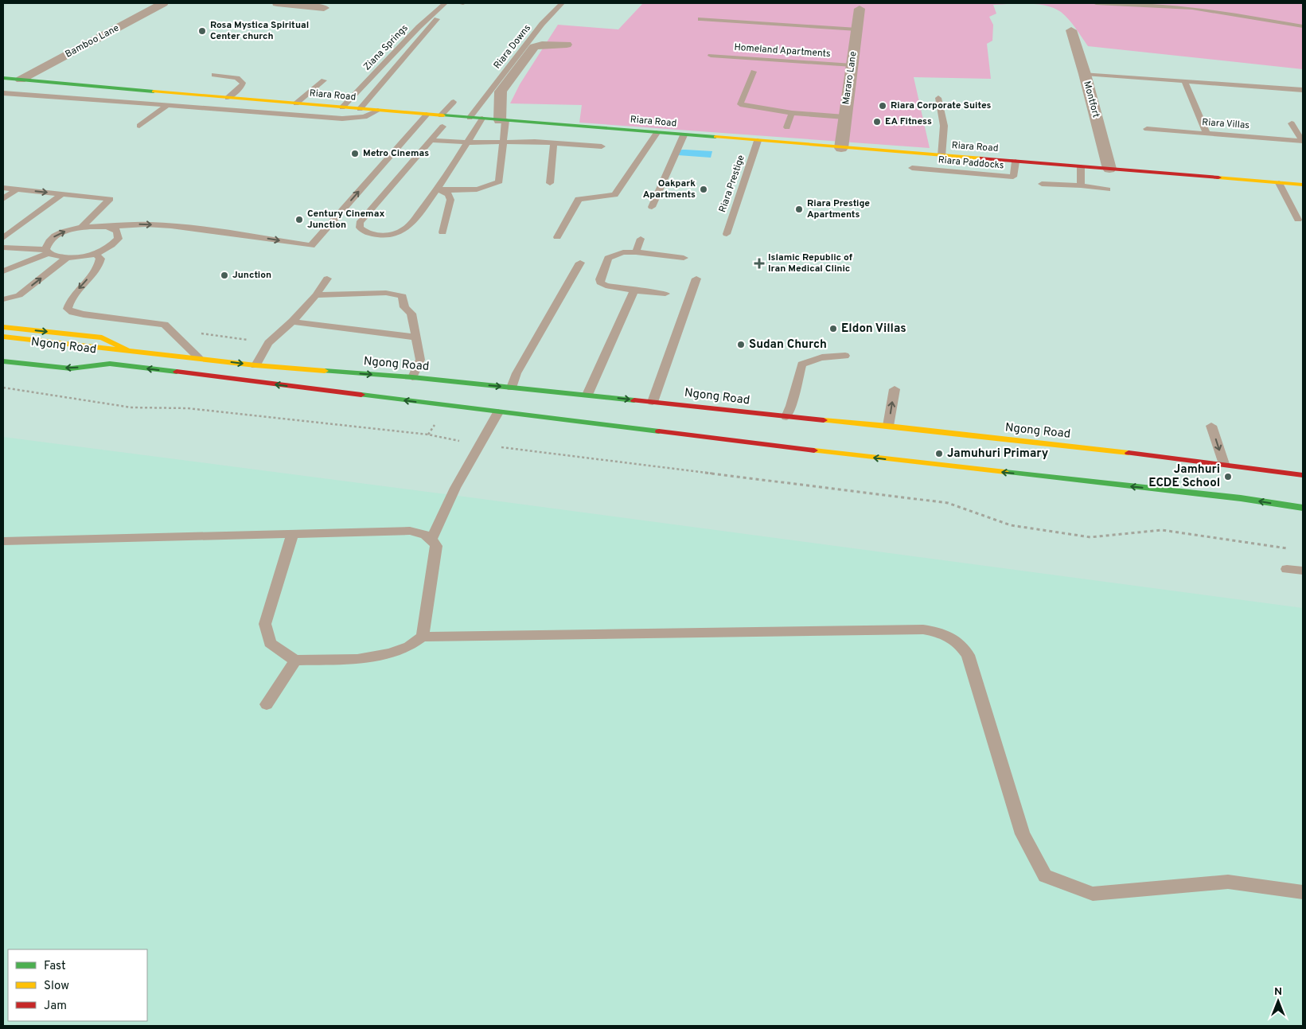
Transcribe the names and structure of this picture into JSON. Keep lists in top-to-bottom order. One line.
{"streets":{"main road":["Riara Road","Ngong Road"],"street":["Bamboo Lane","Mararo Lane","Montfort"],"lane":["Riara Downs","Ziana Springs","Homeland Apartments","Riara Villas","Riara Paddocks","Riara Prestige"]},"crossings":[["Bamboo Lane","Riara Road"],["Riara Downs","Riara Road"],["Ziana Springs","Riara Road"],["Homeland Apartments","Mararo Lane"],["Mararo Lane","Riara Road"],["Riara Road","Montfort"],["Riara Road","Riara Paddocks"],["Riara Road","Riara Prestige"]],"places":{"other":["Rosa Mystica Spiritual Center church","Riara Corporate Suites","EA Fitness","Metro Cinemas","Oakpark Apartments","Riara Prestige Apartments","Century Cinemax Junction","Junction","Eldon Villas","Sudan Church","Jamuhuri Primary","Jamhuri ECDE School"],"health":["Islamic Republic of Iran Medical Clinic"]},"legend":["Fast","Slow","Jam"],"north":"top"}
